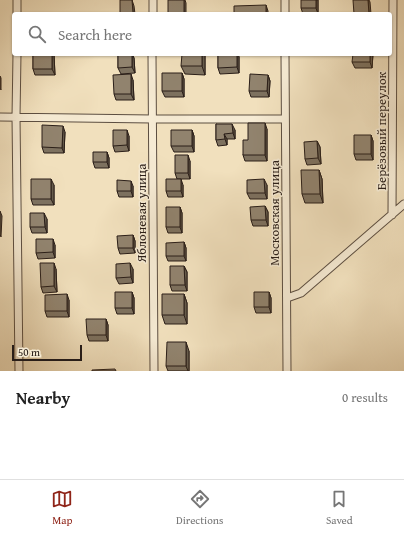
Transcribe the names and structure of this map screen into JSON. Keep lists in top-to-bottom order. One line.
{"streets":{"street":["Берёзовый переулок","Яблоневая улица","Московская улица"]},"scale_bar":"50 m","page":{"search":"Search here","scale":"50 m","heading":["Nearby","0 results"],"nav":["Map","Directions","Saved"]}}
